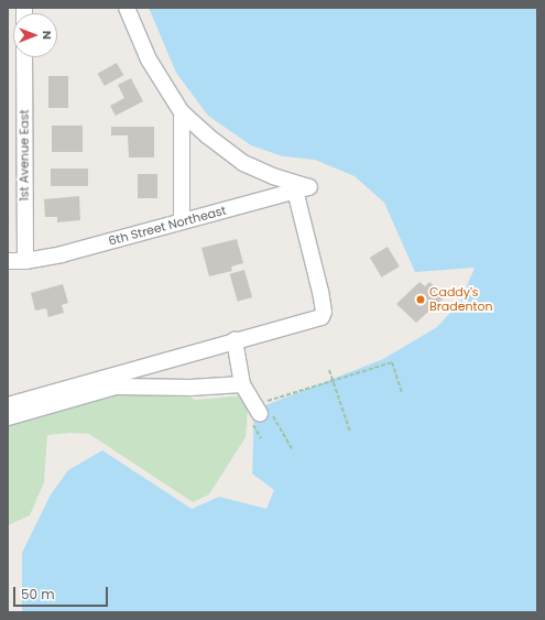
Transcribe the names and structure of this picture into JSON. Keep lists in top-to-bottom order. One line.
{"streets":{"street":["1st Avenue East","6th Street Northeast"]},"crossings":[["1st Avenue East","6th Street Northeast"]],"places":["Caddy's Bradenton"],"scale_bar":"50 m","north":"right"}
